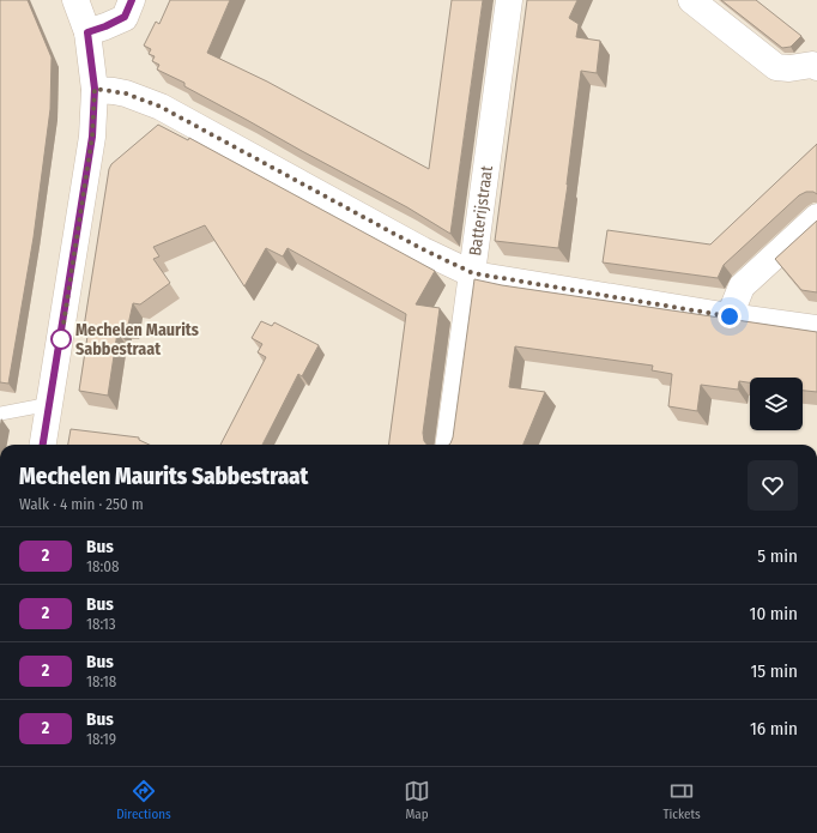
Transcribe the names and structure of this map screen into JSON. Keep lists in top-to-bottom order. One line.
{"streets":{"street":["Batterijstraat"]},"places":["Mechelen Maurits Sabbestraat"],"lines":["bus line 2"],"page":{"heading":["Mechelen Maurits Sabbestraat","Walk · 4 min · 250 m"],"list":[{"mark":"2","name":"Bus","note":"18:08","value":"5 min"},{"mark":"2","name":"Bus","note":"18:13","value":"10 min"},{"mark":"2","name":"Bus","note":"18:18","value":"15 min"},{"mark":"2","name":"Bus","note":"18:19","value":"16 min"}],"tabs":["Directions","Map","Tickets"]}}
